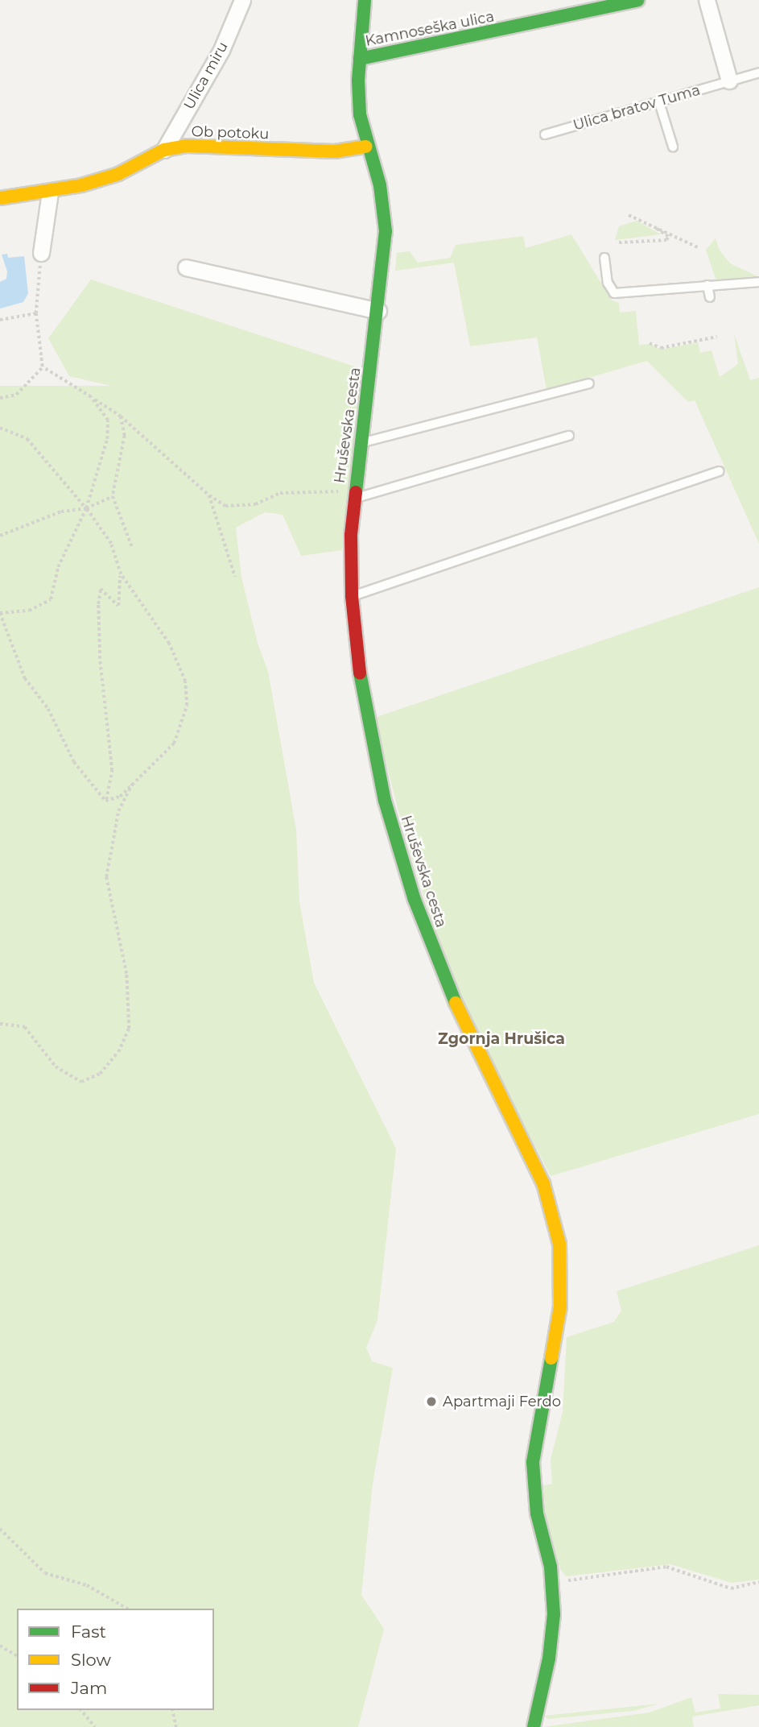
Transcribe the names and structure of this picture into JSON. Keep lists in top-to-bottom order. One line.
{"streets":{"street":["Kamnoseška ulica","Ulica miru","Ob potoku","Hruševska cesta"],"lane":["Ulica bratov Tuma"]},"crossings":[["Kamnoseška ulica","Hruševska cesta"],["Ulica miru","Ob potoku"],["Ob potoku","Hruševska cesta"]],"districts":["Zgornja Hrušica"],"places":["Apartmaji Ferdo"],"legend":["Fast","Slow","Jam"]}
